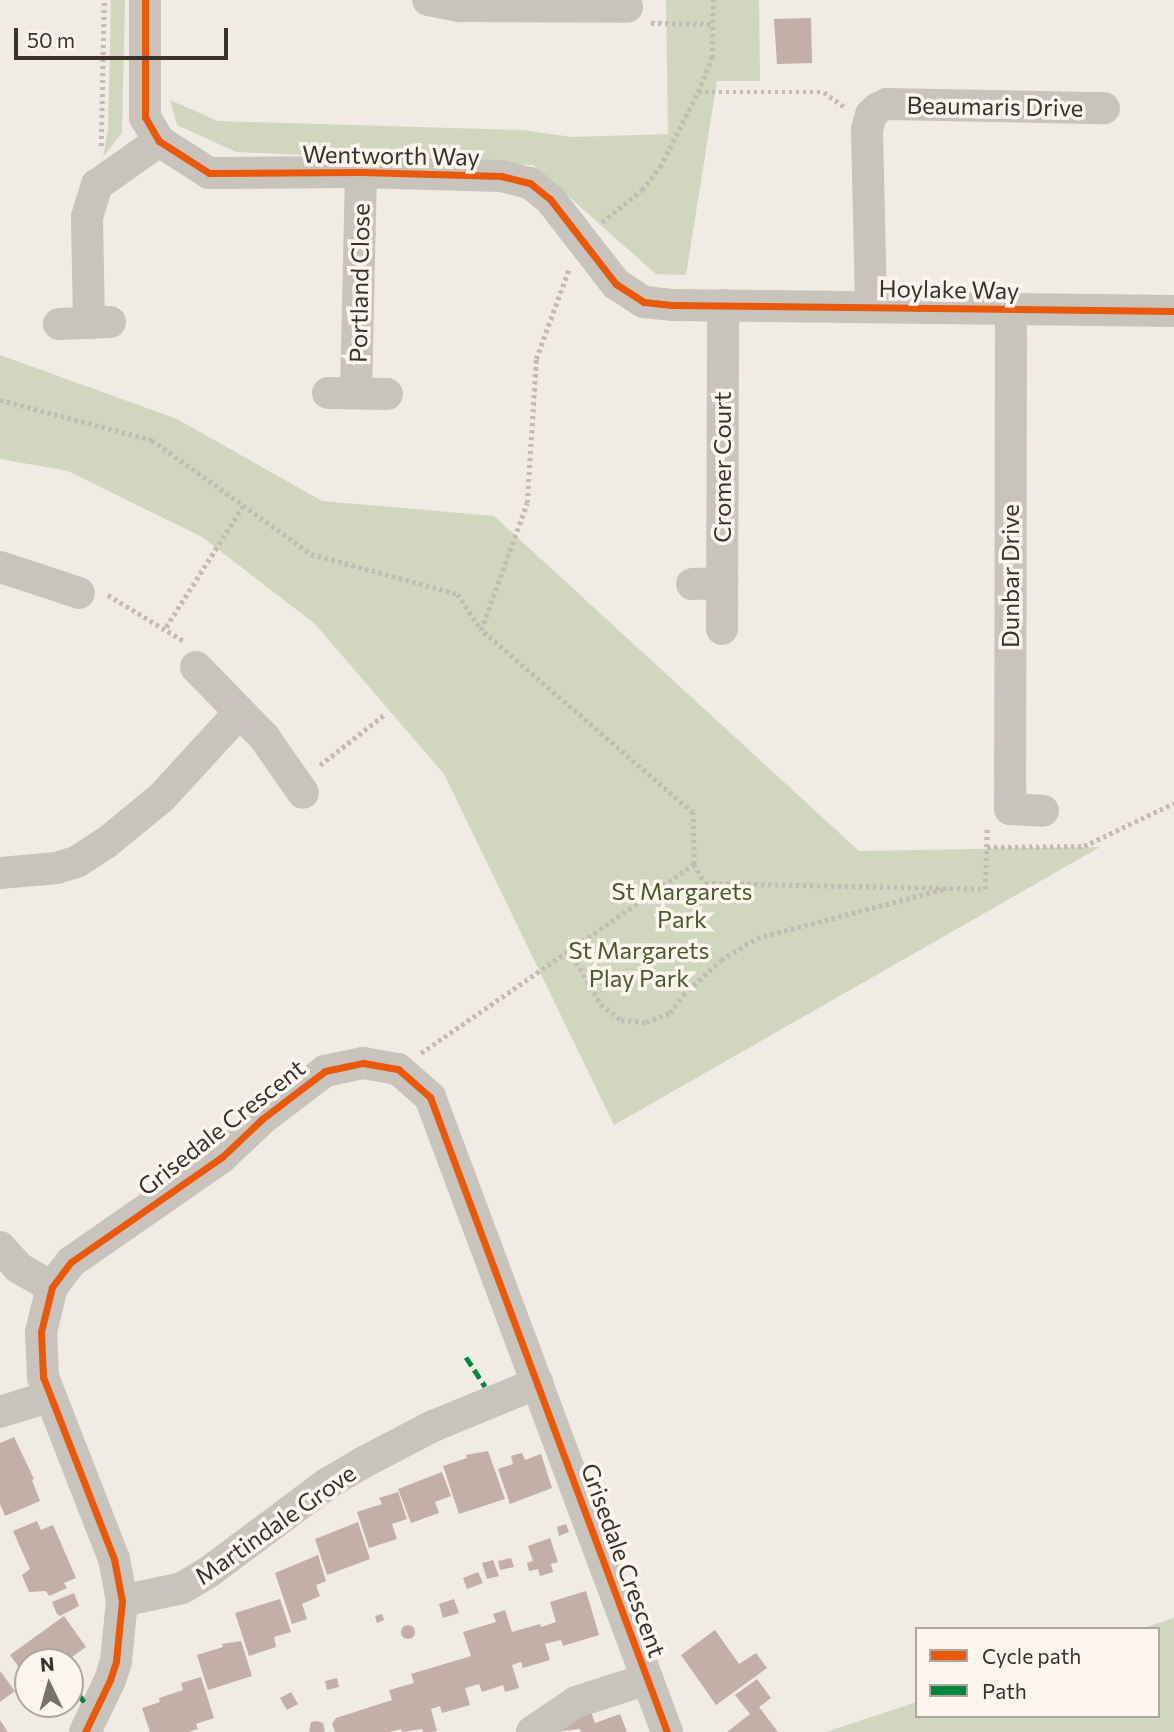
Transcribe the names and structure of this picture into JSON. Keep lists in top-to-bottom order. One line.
{"streets":{"street":["Beaumaris Drive","Wentworth Way","Portland Close","Hoylake Way","Cromer Court","Dunbar Drive","Grisedale Crescent","Martindale Grove"]},"crossings":[["Beaumaris Drive","Hoylake Way"],["Wentworth Way","Portland Close"],["Wentworth Way","Hoylake Way"],["Wentworth Way","Cromer Court"],["Hoylake Way","Cromer Court"],["Hoylake Way","Dunbar Drive"],["Grisedale Crescent","Martindale Grove"]],"parks":["St Margarets Park","St Margarets Play Park"],"legend":["Cycle path","Path"],"scale_bar":"50 m","north":"top"}
